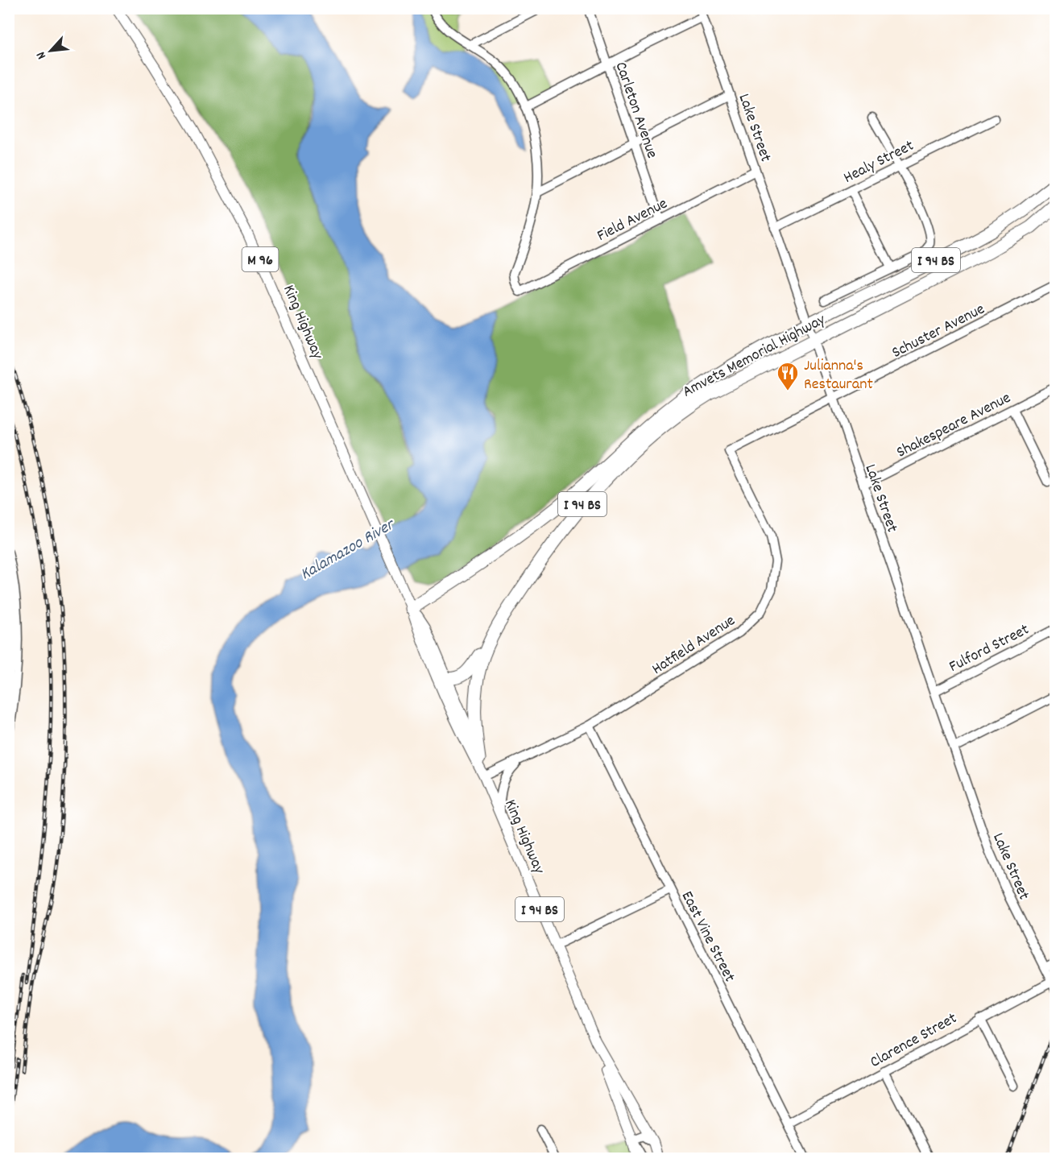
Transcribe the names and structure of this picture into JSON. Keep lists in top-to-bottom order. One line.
{"streets":{"highway":["I 94 BS","Amvets Memorial Highway"],"main road":["M 96","King Highway"],"street":["Carleton Avenue","Lake Street","Healy Street","Field Avenue","Schuster Avenue","Shakespeare Avenue","Hatfield Avenue","Fulford Street","East Vine Street","Clarence Street"]},"crossings":[["Carleton Avenue","Field Avenue"],["Lake Street","Healy Street"],["Lake Street","Field Avenue"],["Lake Street","I 94 BS"],["Lake Street","Schuster Avenue"],["Lake Street","Amvets Memorial Highway"],["Lake Street","Shakespeare Avenue"],["Lake Street","Fulford Street"],["Lake Street","Clarence Street"],["I 94 BS","King Highway"],["I 94 BS","Amvets Memorial Highway"],["King Highway","Amvets Memorial Highway"],["King Highway","Hatfield Avenue"],["Schuster Avenue","Hatfield Avenue"],["Hatfield Avenue","East Vine Street"],["East Vine Street","Clarence Street"]],"water":["Kalamazoo River"],"places":{"restaurant":["Julianna's Restaurant"]},"north":"bottom left"}
